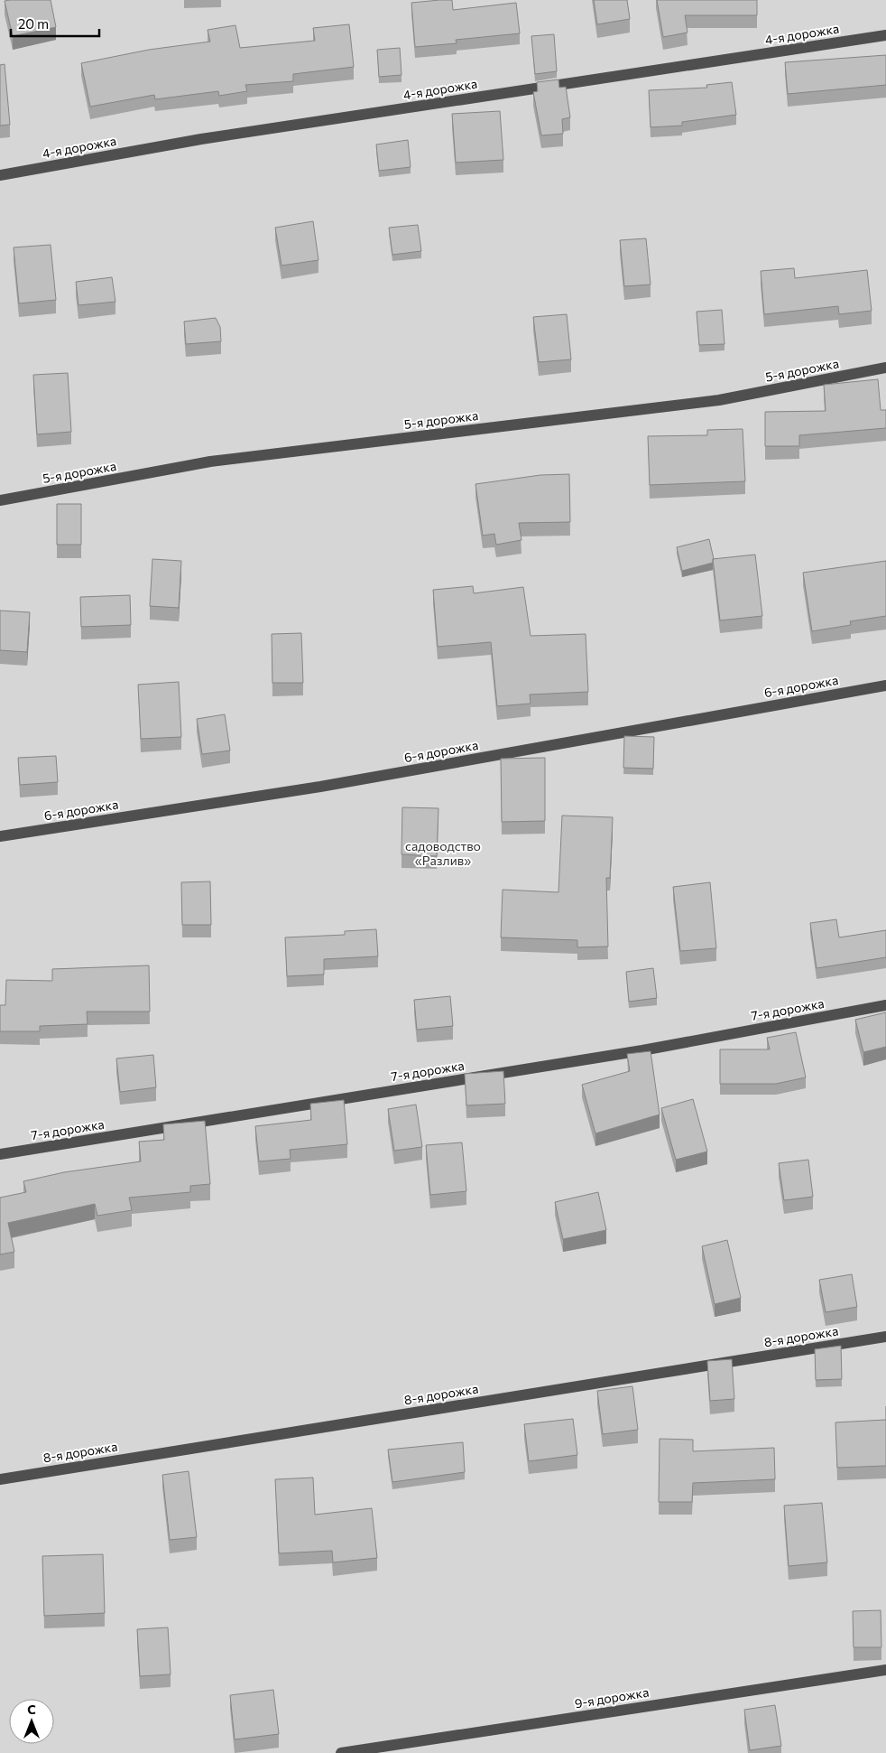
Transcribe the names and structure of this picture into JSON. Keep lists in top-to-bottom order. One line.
{"streets":{"street":["4-я дорожка","5-я дорожка","6-я дорожка","7-я дорожка","8-я дорожка","9-я дорожка"]},"parks":["садоводство «Разлив»"],"scale_bar":"20 m","north":"top"}
